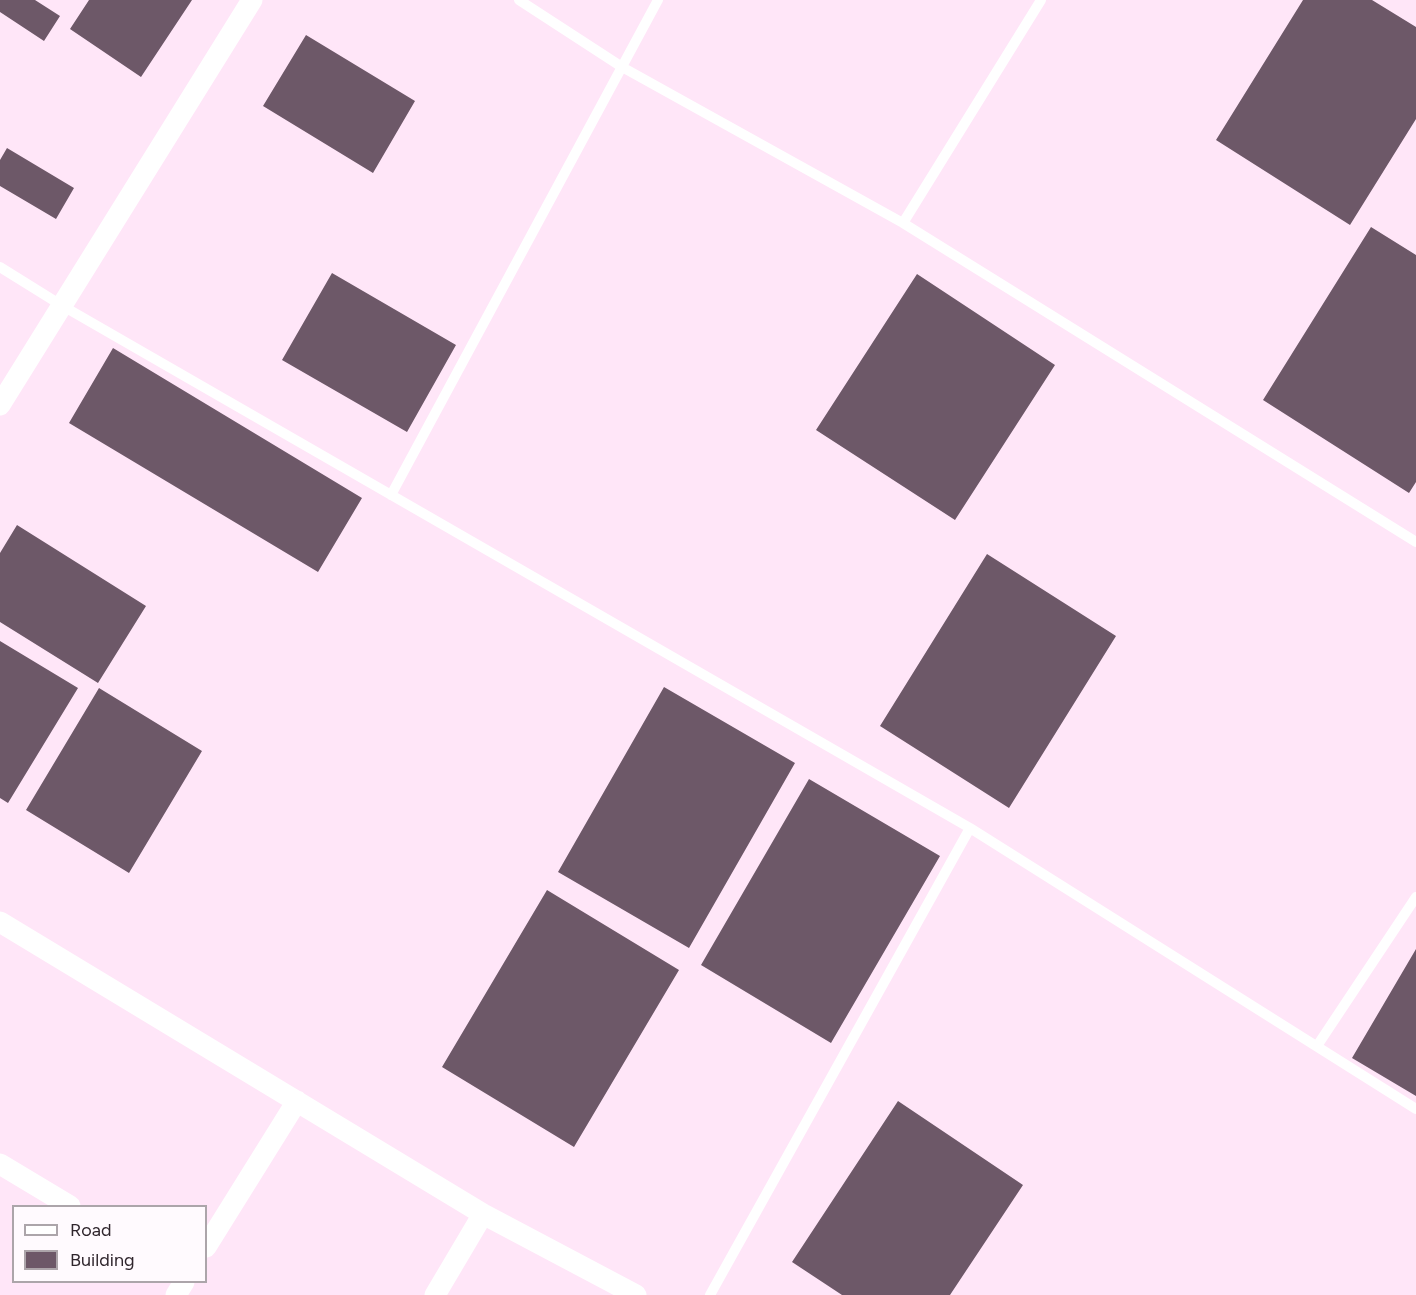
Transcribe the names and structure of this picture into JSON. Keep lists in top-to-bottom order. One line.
{"legend":["Road","Building"]}
